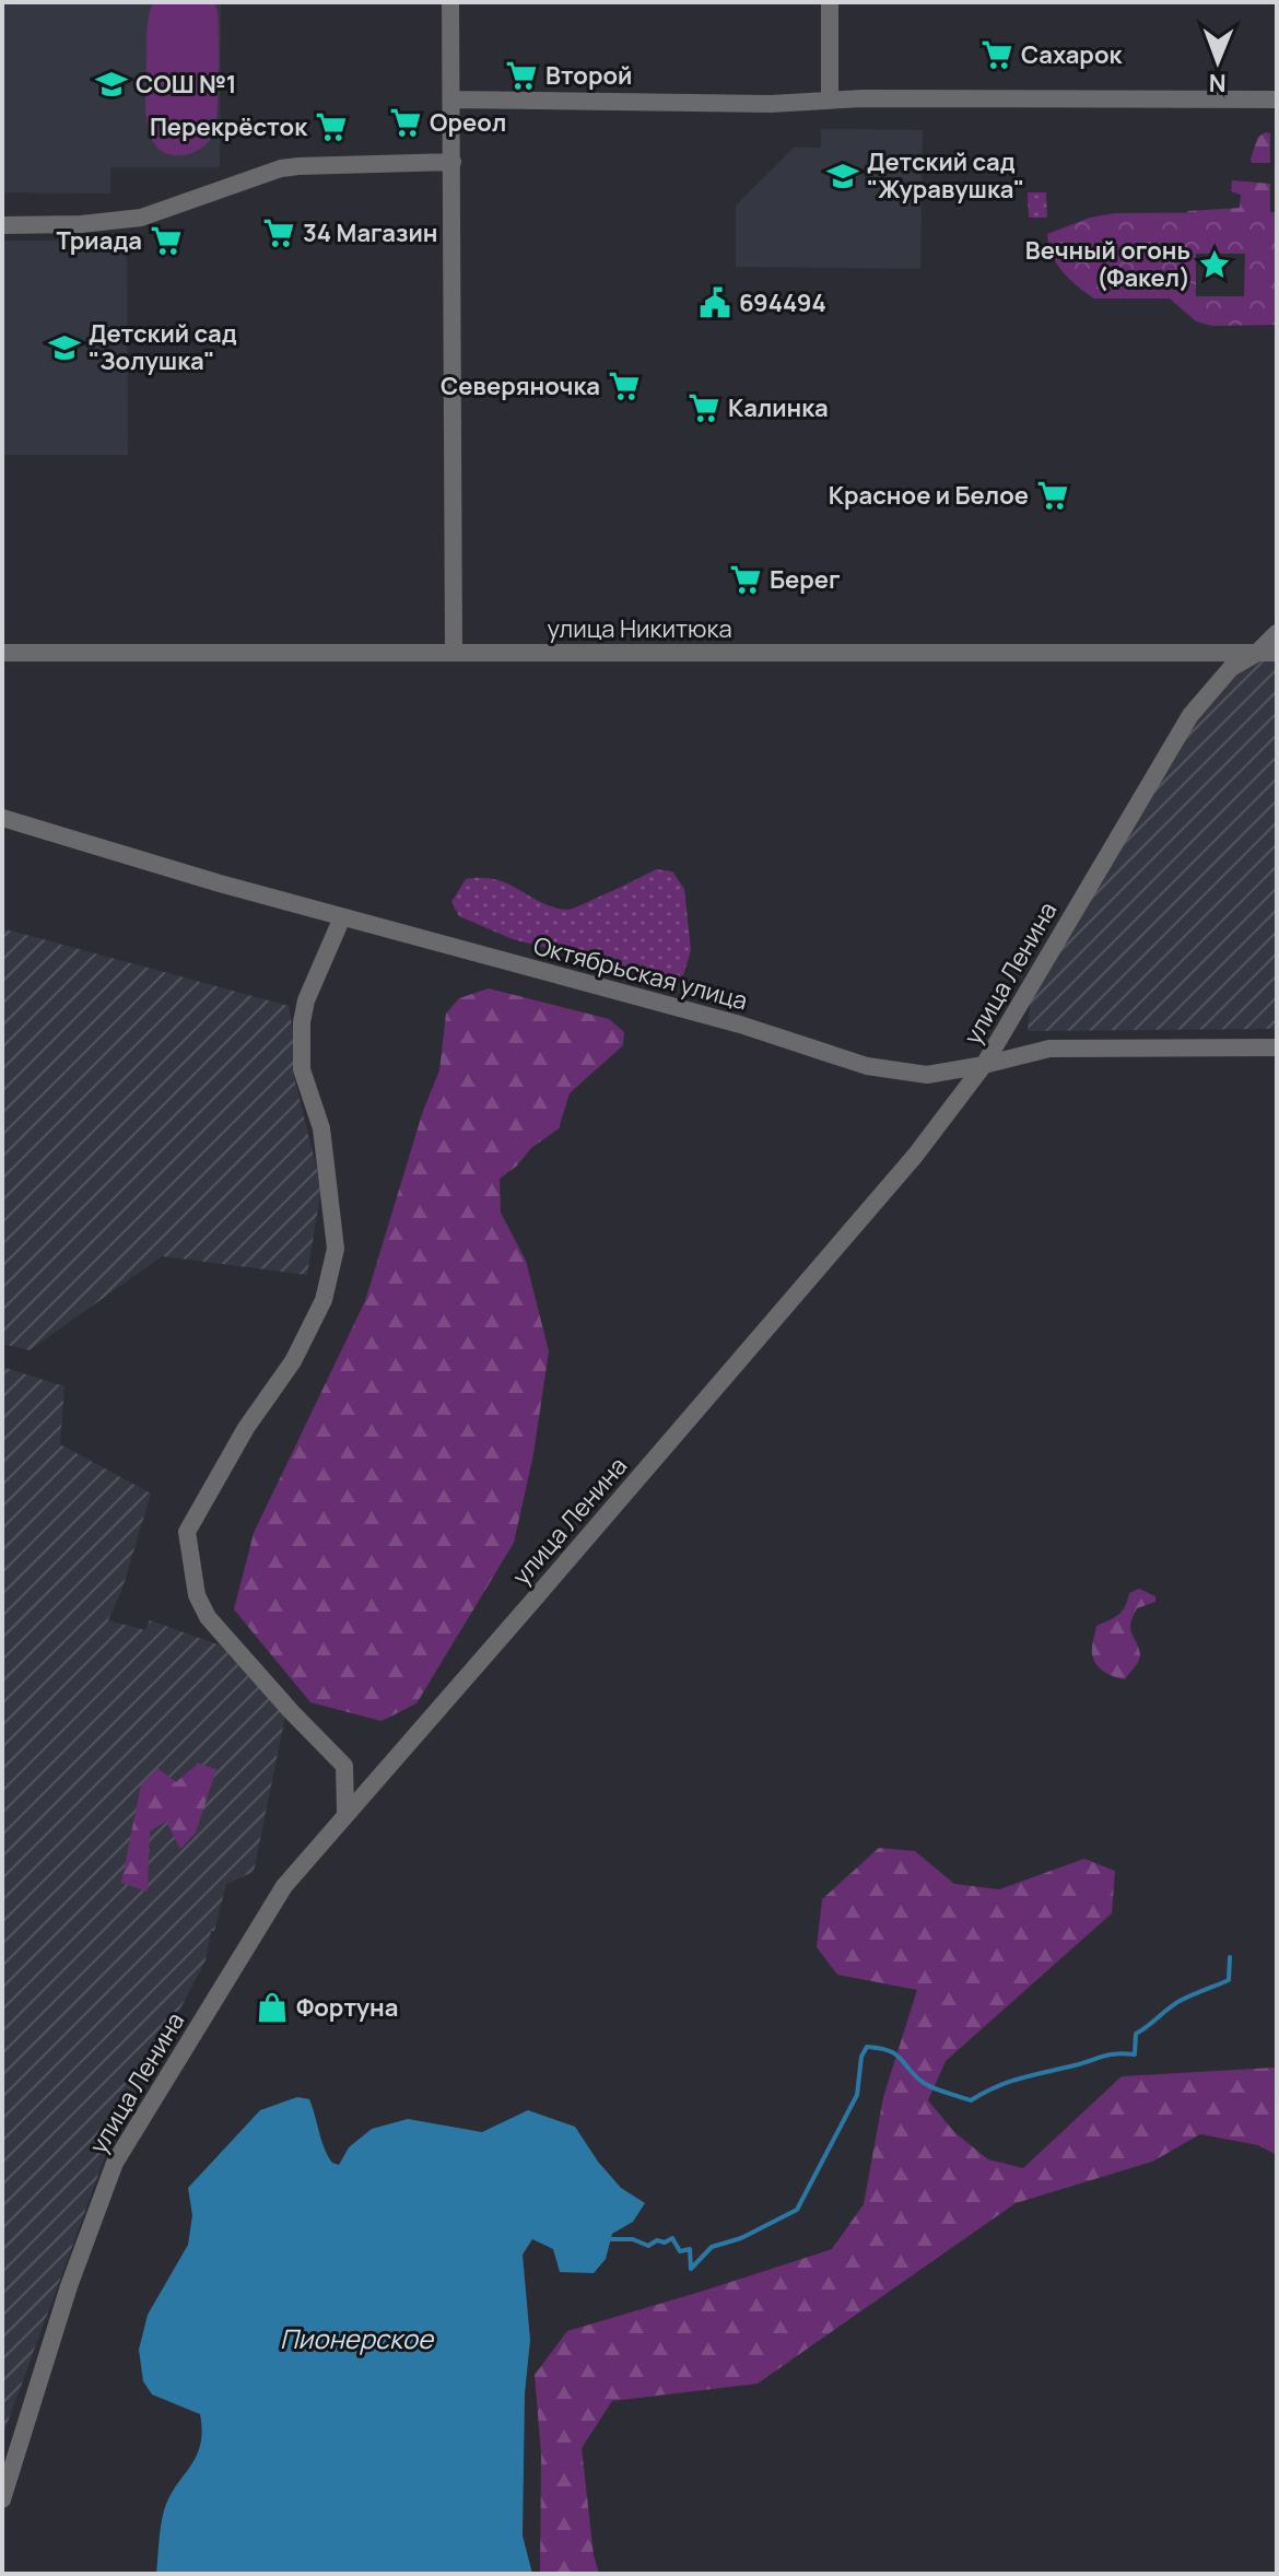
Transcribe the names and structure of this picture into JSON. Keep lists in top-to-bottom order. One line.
{"streets":{"street":["улица Никитюка","Октябрьская улица","улица Ленина"]},"crossings":[["улица Никитюка","улица Ленина"],["Октябрьская улица","улица Ленина"]],"water":["Пионерское"],"places":{"supermarket":["Сахарок","Второй","Ореол","Перекрёсток","34 Магазин","Триада","Северяночка","Калинка","Красное и Белое","Берег"],"school or university":["СОШ №1","Детский сад \"Журавушка\"","Детский сад \"Золушка\""],"place":["Вечный огонь (Факел)"],"public building":["694494"],"shop":["Фортуна"]},"north":"bottom"}
